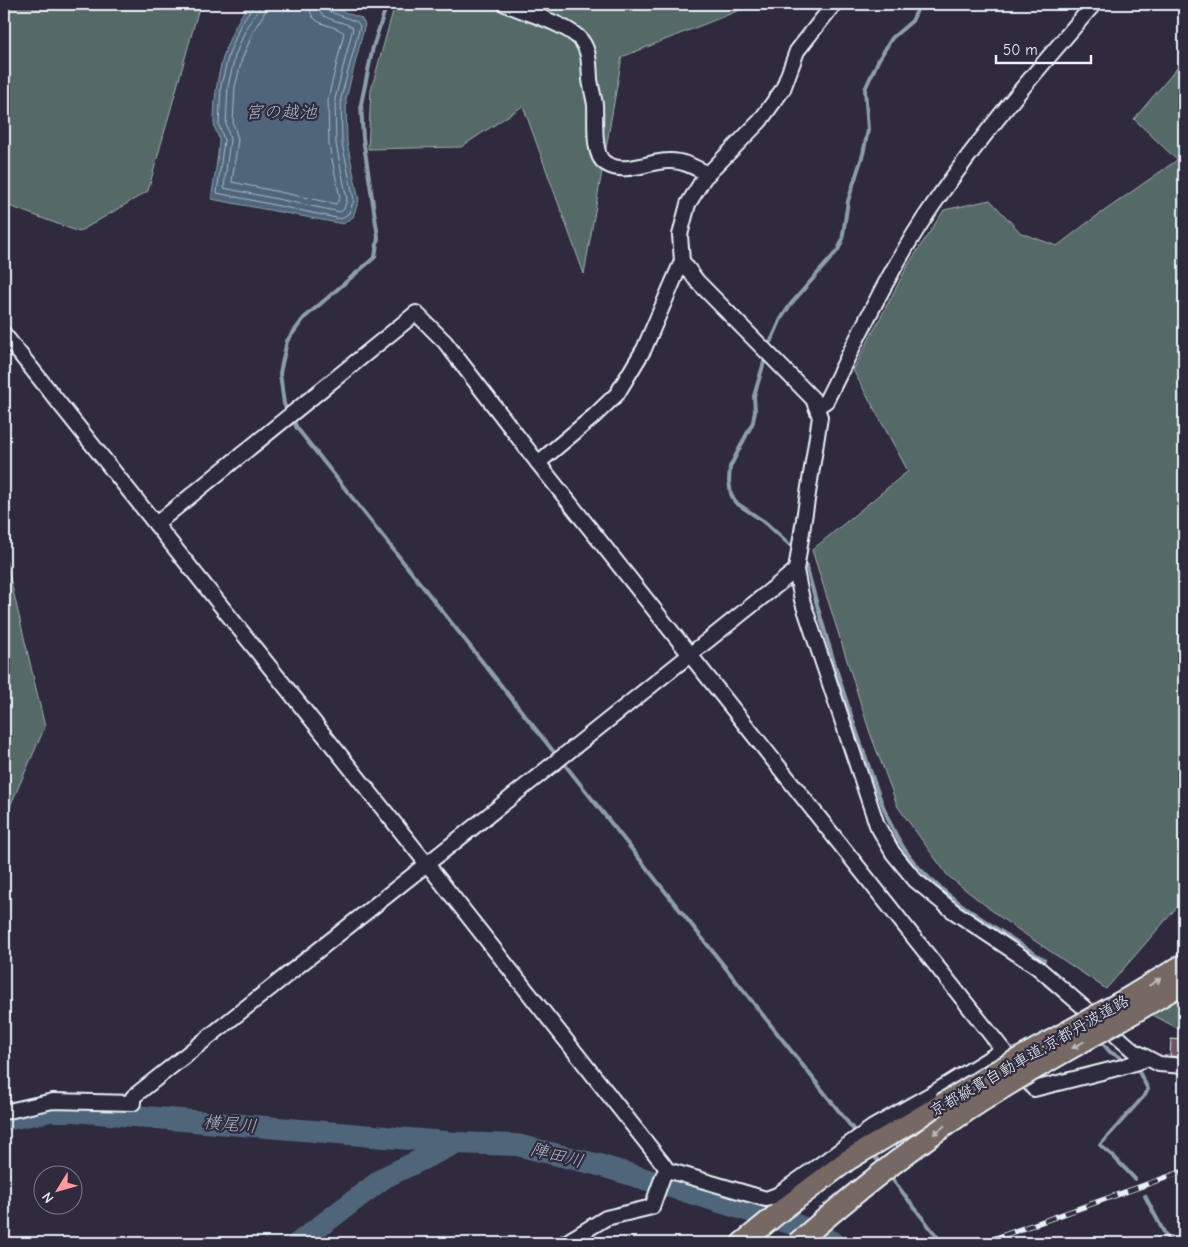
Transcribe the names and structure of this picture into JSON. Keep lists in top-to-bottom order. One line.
{"streets":{"highway":["京都縦貫自動車道;京都丹波道路"]},"water":["宮の越池","横尾川","陣田川"],"scale_bar":"50 m","north":"bottom left"}
